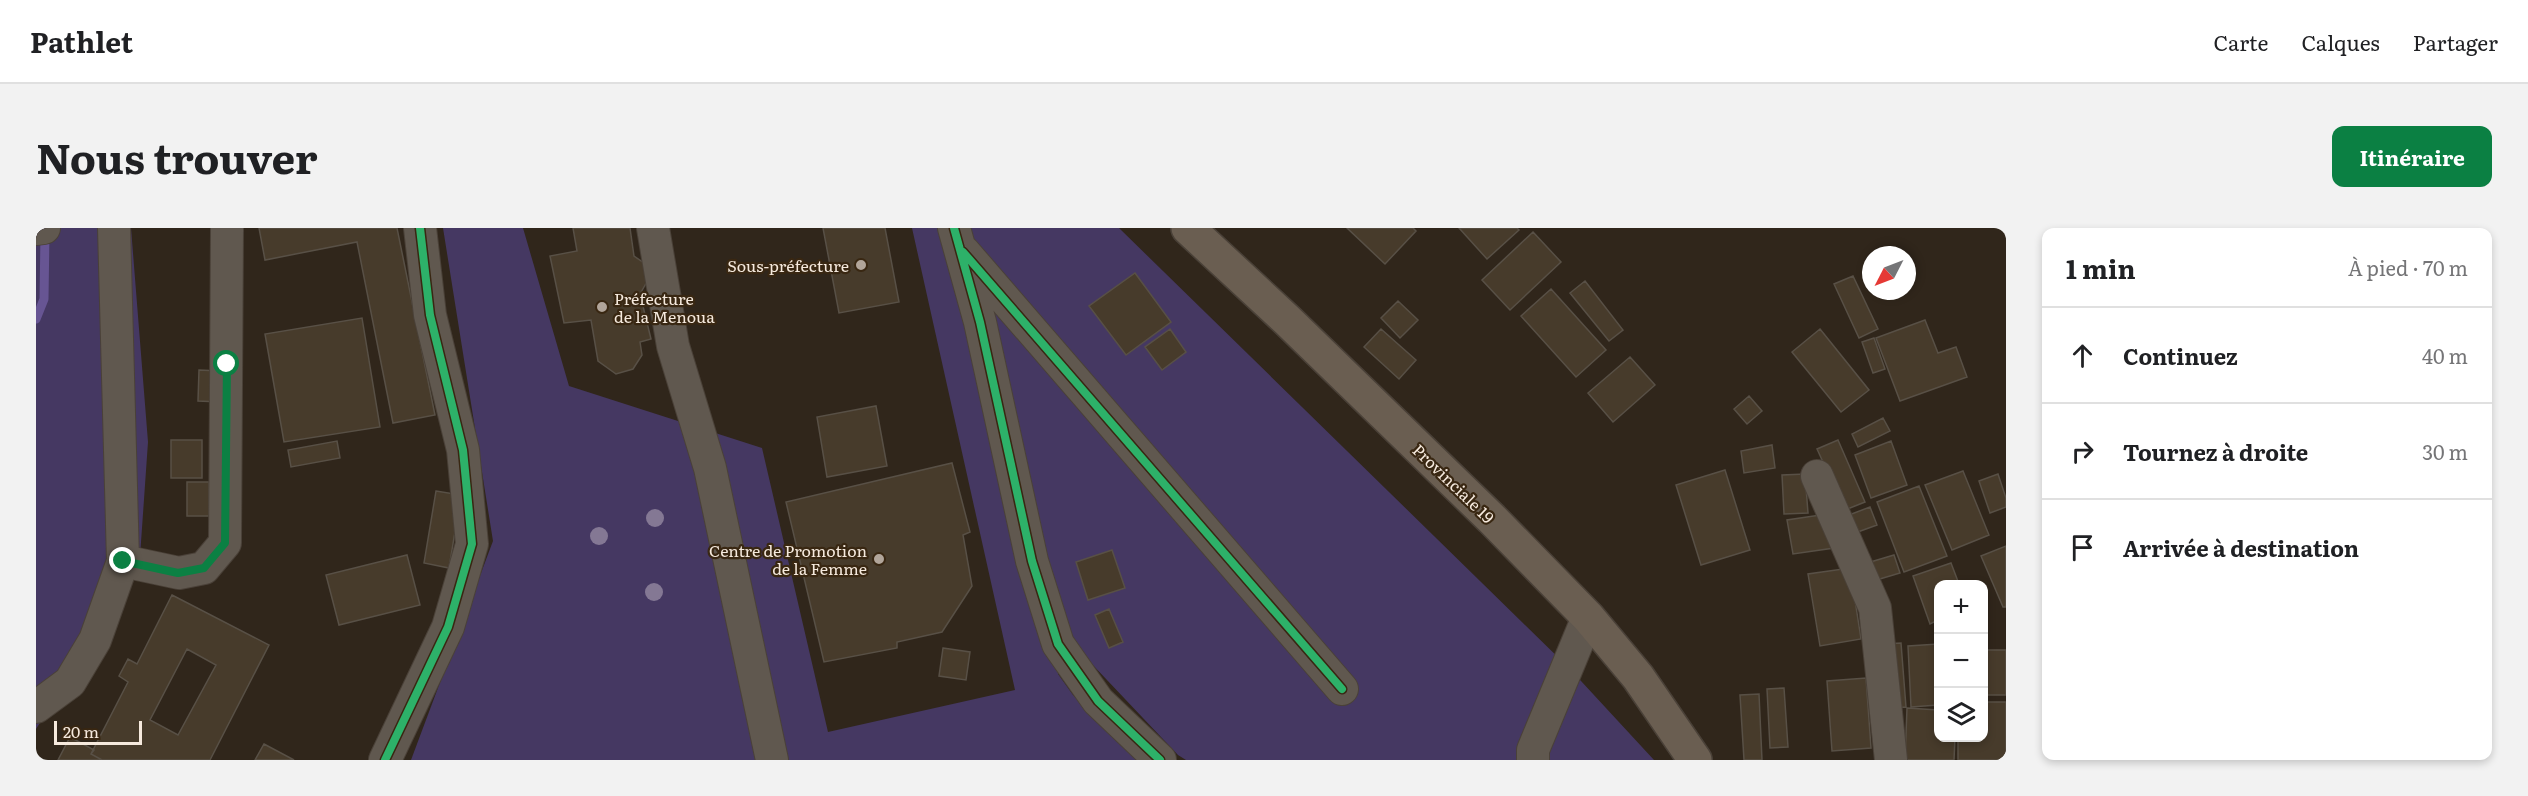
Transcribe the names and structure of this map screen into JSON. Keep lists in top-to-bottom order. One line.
{"streets":{"main road":["Provinciale 19"]},"places":["Sous-préfecture","Préfecture de la Menoua","Centre de Promotion de la Femme"],"scale_bar":"20 m","north":"bottom left","page":{"header":"Pathlet","nav":["Carte","Calques","Partager"],"title":"Nous trouver","buttons":"Itinéraire","heading":["1 min","À pied · 70 m"],"list":[["Continuez","40 m"],["Tournez à droite","30 m"],"Arrivée à destination"],"map_buttons":["+","−"],"scale":"20 m"}}
